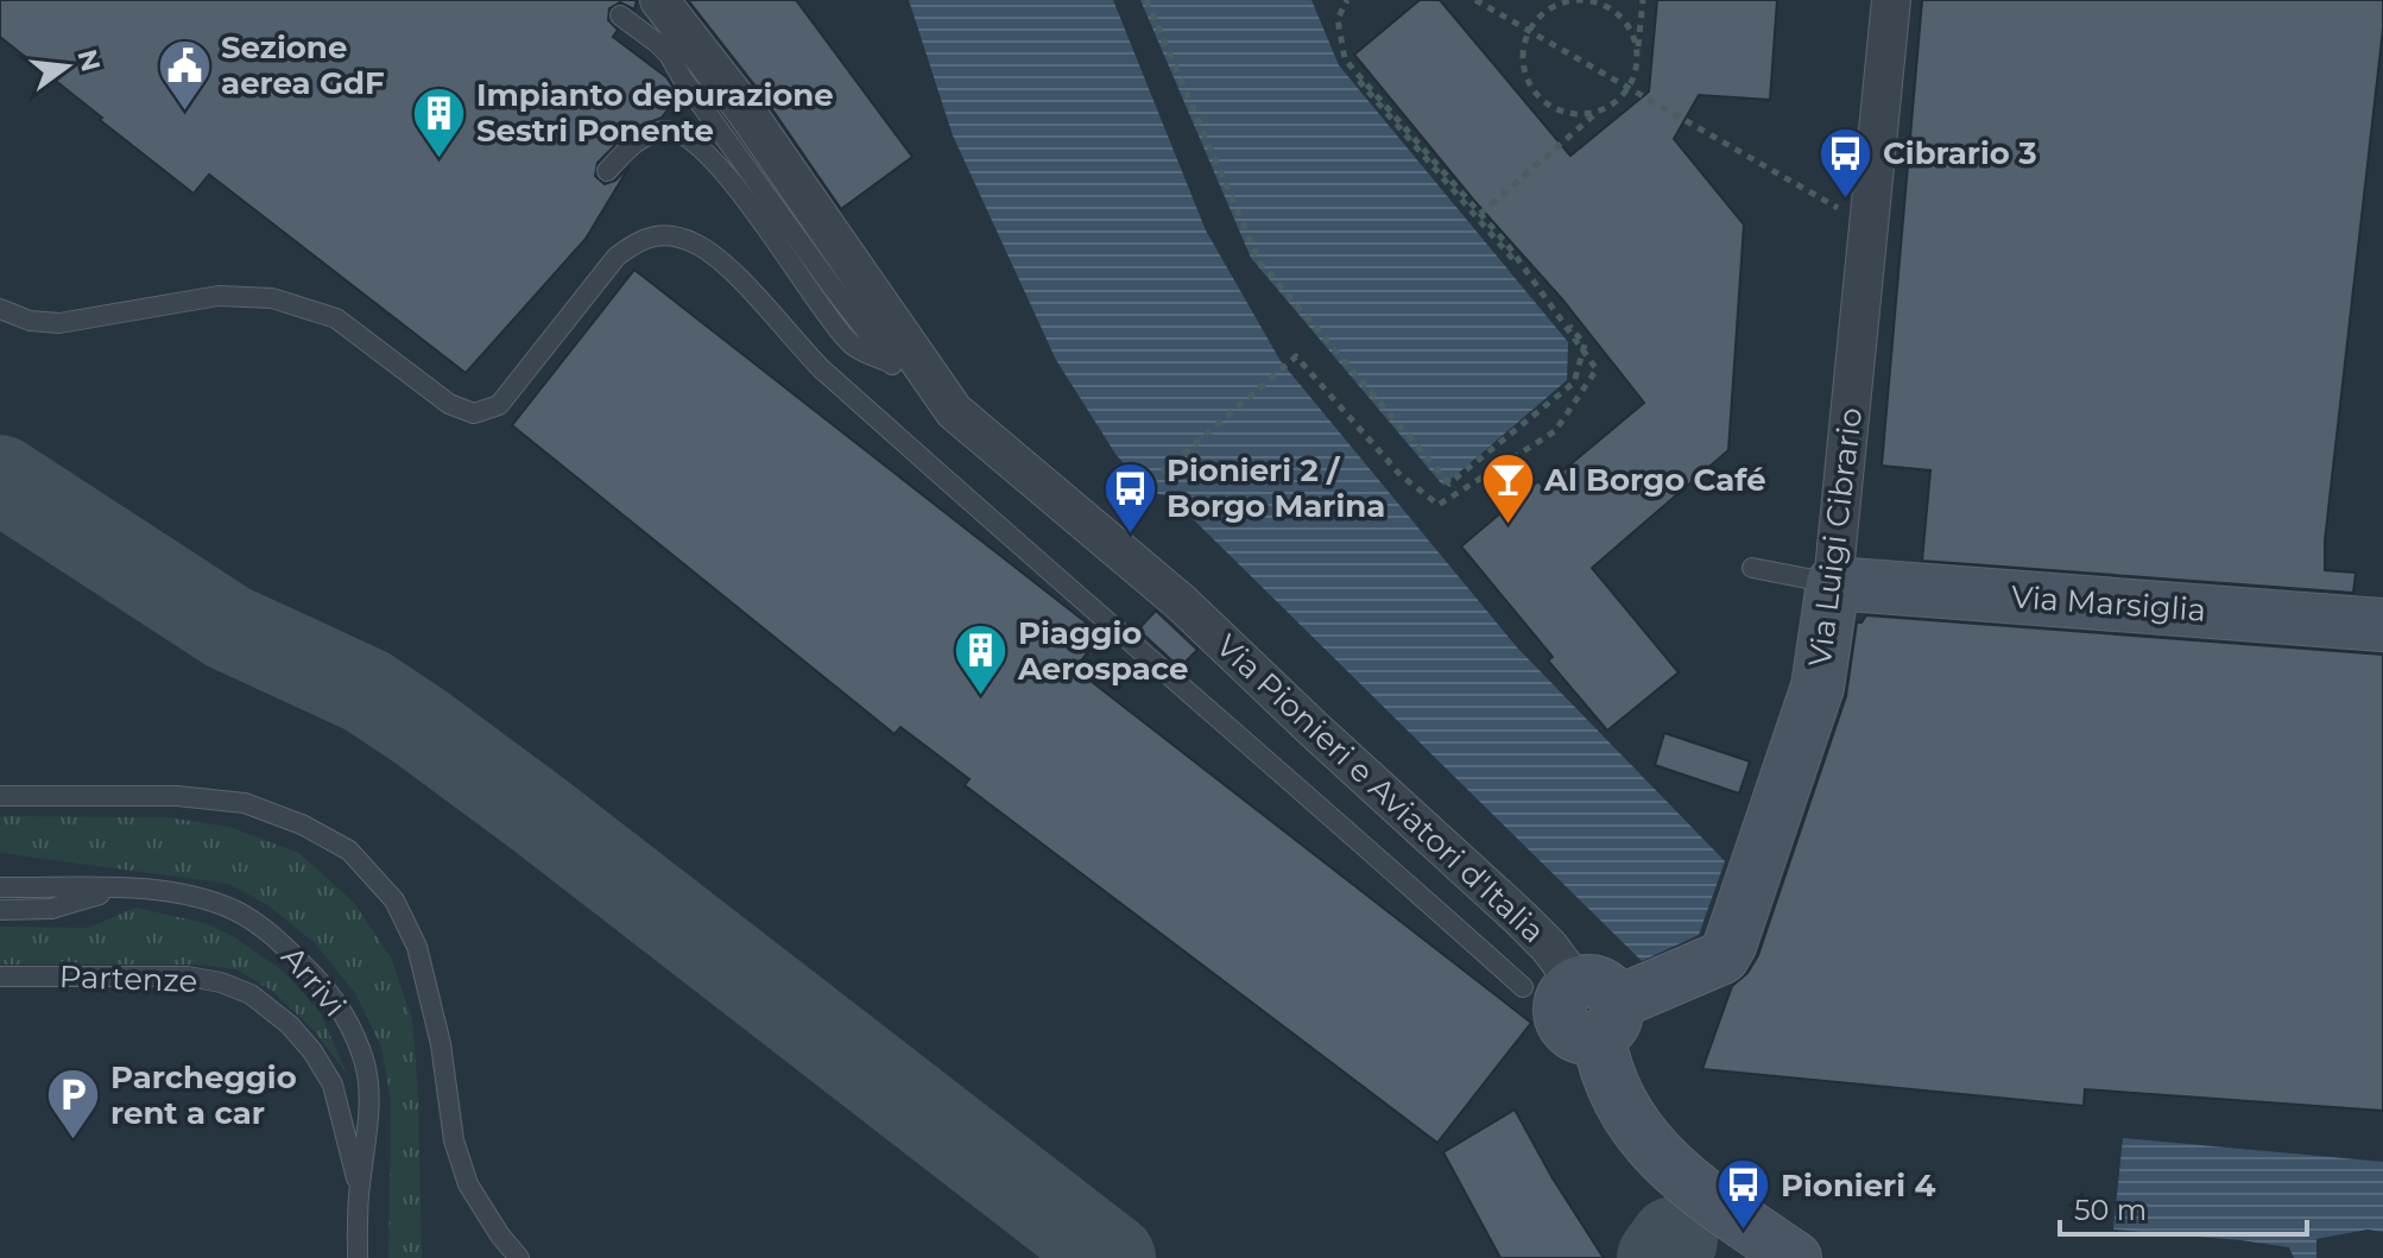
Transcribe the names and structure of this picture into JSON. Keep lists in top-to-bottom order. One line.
{"streets":{"street":["Via Luigi Cibrario","Via Marsiglia","Via Pionieri e Aviatori d'Italia"],"lane":["Partenze","Arrivi"]},"crossings":[["Via Luigi Cibrario","Via Marsiglia"],["Via Luigi Cibrario","Via Pionieri e Aviatori d'Italia"],["Partenze","Arrivi"]],"places":{"public building":["Sezione aerea GdF"],"building":["Impianto depurazione Sestri Ponente","Piaggio Aerospace"],"bus stop":["Cibrario 3","Pionieri 2 / Borgo Marina","Pionieri 4"],"bar":["Al Borgo Café"],"parking":["Parcheggio rent a car"]},"scale_bar":"50 m","north":"right"}
